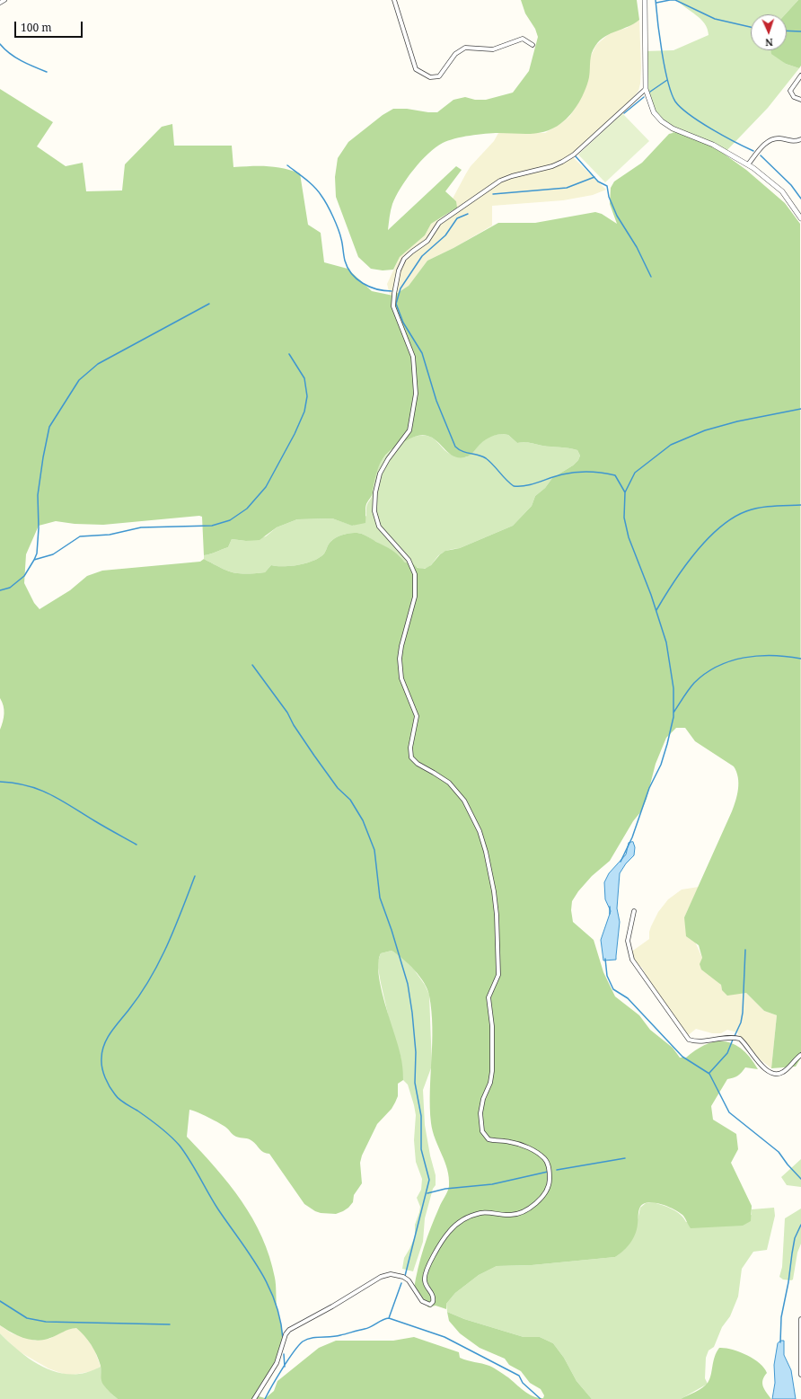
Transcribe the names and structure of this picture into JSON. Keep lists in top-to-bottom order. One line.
{"scale_bar":"100 m","north":"bottom"}
